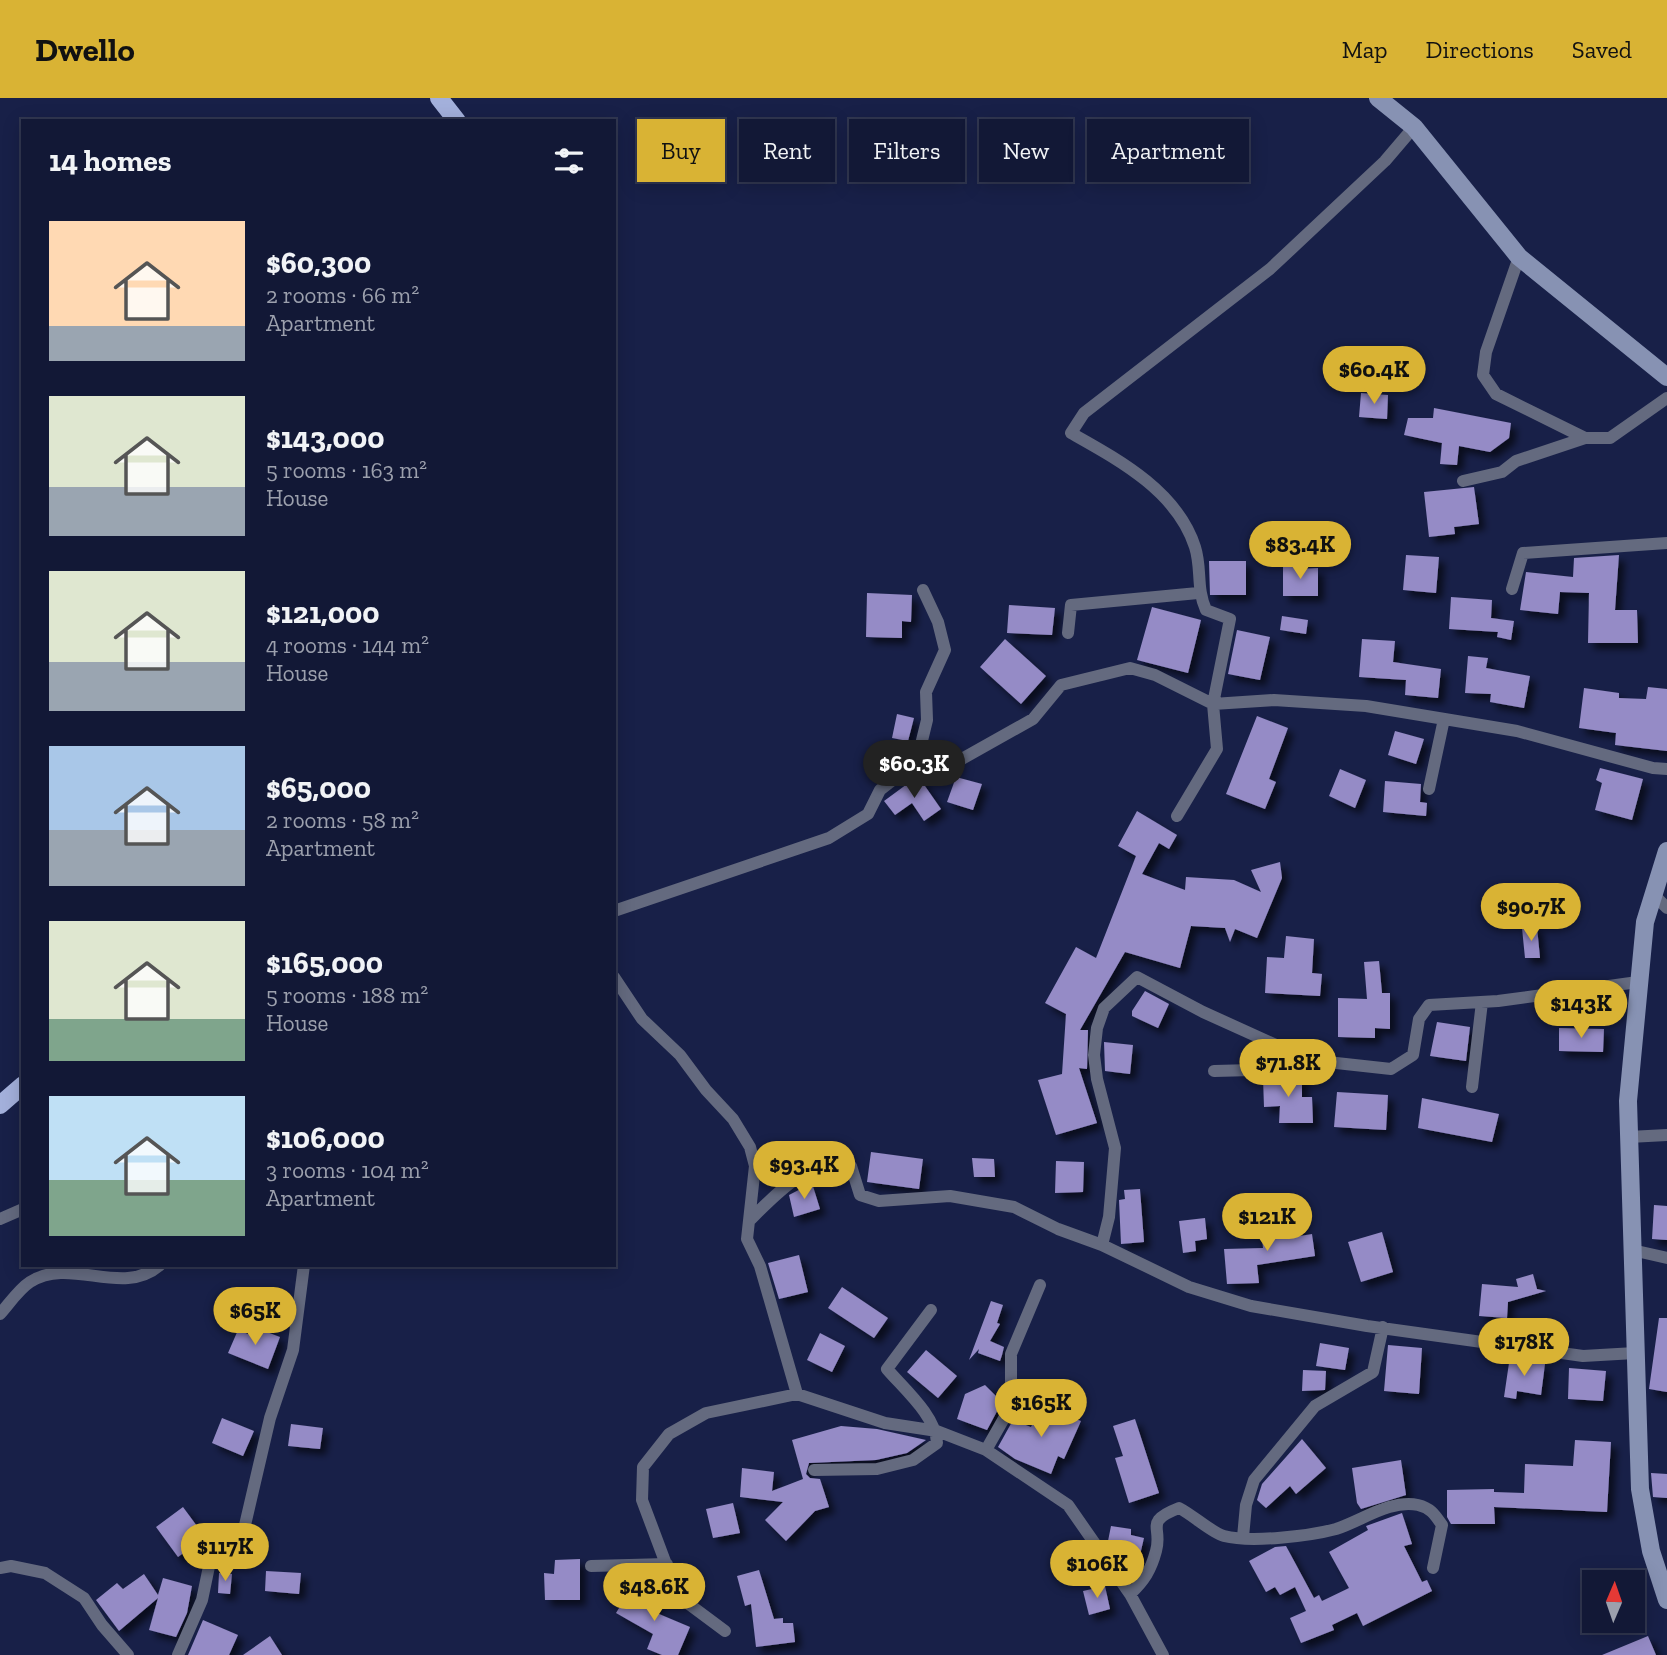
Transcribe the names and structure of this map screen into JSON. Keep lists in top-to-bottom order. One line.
{"north":"top","page":{"header":"Dwello","nav":["Map","Directions","Saved"],"chip":["Buy","Rent","Filters","New","Apartment"],"heading":"14 homes","list":[{"name":"$60,300","note":"2 rooms · 66 m² · Apartment"},{"name":"$143,000","note":"5 rooms · 163 m² · House"},{"name":"$121,000","note":"4 rooms · 144 m² · House"},{"name":"$65,000","note":"2 rooms · 58 m² · Apartment"},{"name":"$165,000","note":"5 rooms · 188 m² · House"},{"name":"$106,000","note":"3 rooms · 104 m² · Apartment"}],"price":["$60.4K","$83.4K","$60.3K","$90.7K","$143K","$71.8K","$93.4K","$121K","$65K","$178K","$165K","$117K","$106K","$48.6K"]}}
